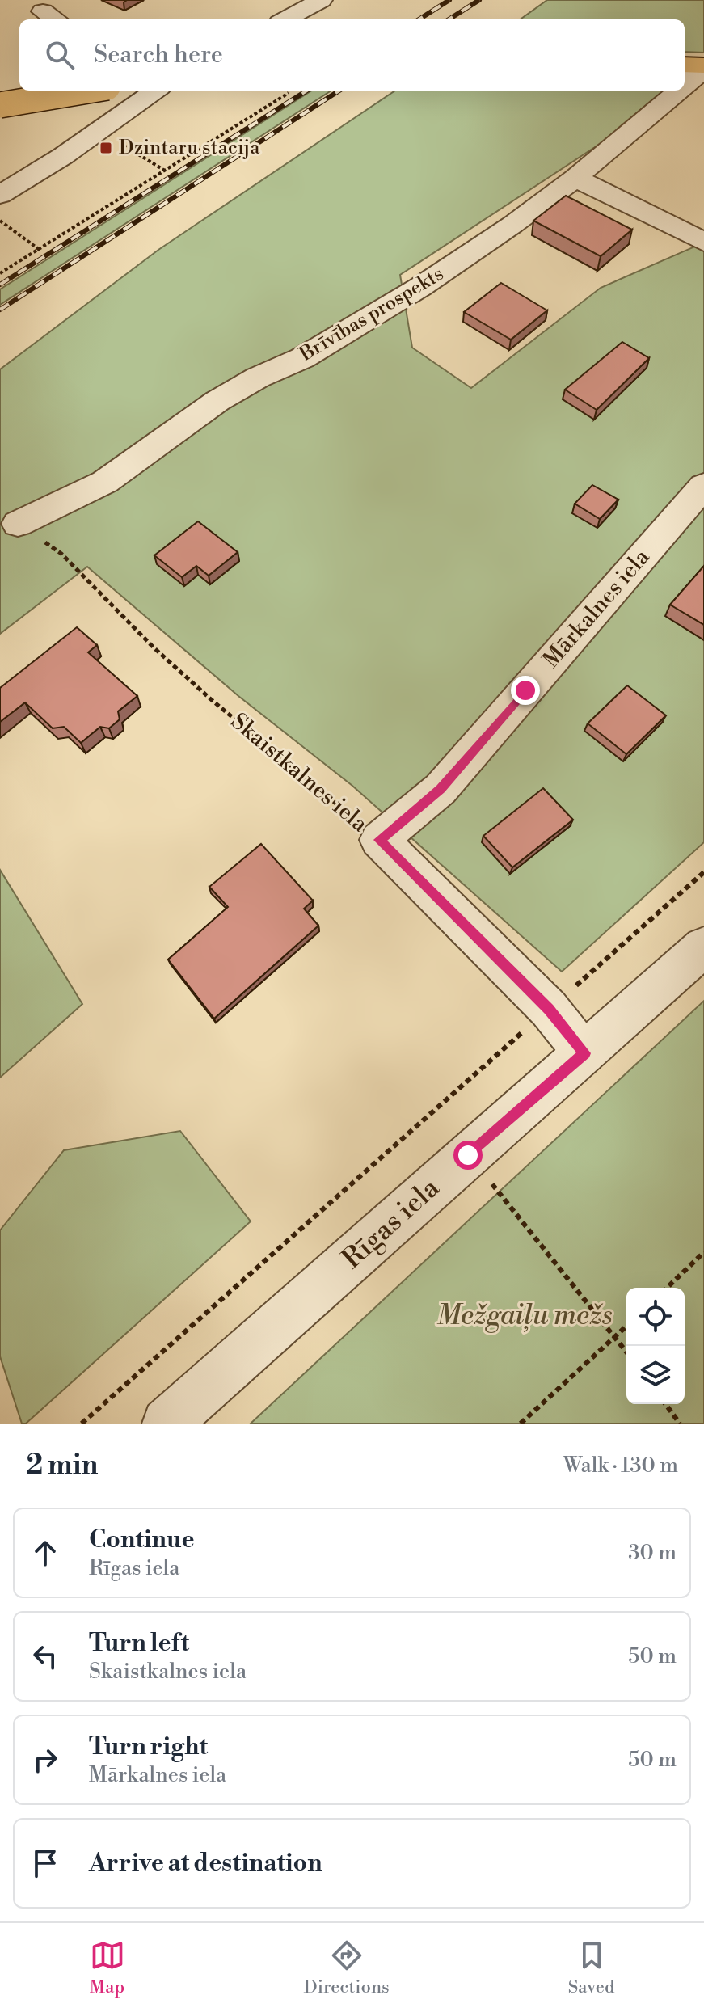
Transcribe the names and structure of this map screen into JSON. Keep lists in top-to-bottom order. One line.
{"streets":{"street":["Brīvības prospekts","Mārkalnes iela","Skaistkalnes iela","Rīgas iela"]},"crossings":[["Mārkalnes iela","Skaistkalnes iela"],["Skaistkalnes iela","Rīgas iela"]],"parks":["Mežgaiļu mežs"],"places":{"transit":["Dzintaru stacija"]},"page":{"search":"Search here","heading":["2 min","Walk · 130 m"],"list":[["Continue","Rīgas iela","30 m"],["Turn left","Skaistkalnes iela","50 m"],["Turn right","Mārkalnes iela","50 m"],"Arrive at destination"],"nav":["Map","Directions","Saved"]}}
